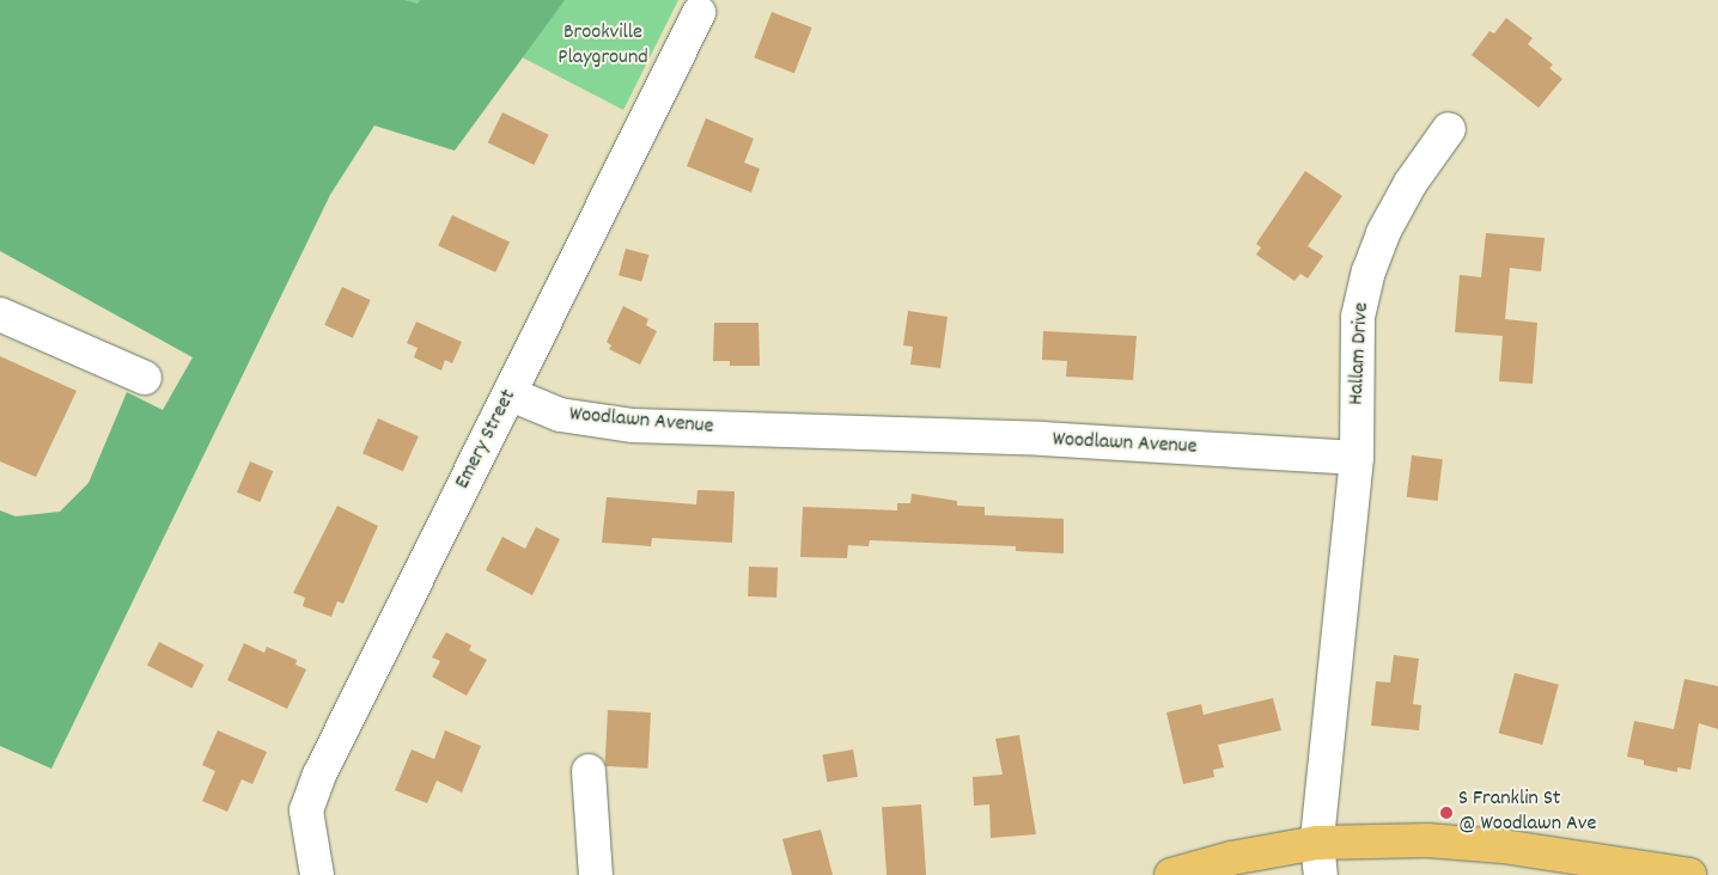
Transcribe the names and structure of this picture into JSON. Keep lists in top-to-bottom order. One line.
{"streets":{"street":["Hallam Drive","Woodlawn Avenue","Emery Street"]},"crossings":[["Hallam Drive","Woodlawn Avenue"],["Woodlawn Avenue","Emery Street"]],"parks":["Brookville Playground"],"places":["S Franklin St @ Woodlawn Ave"]}
